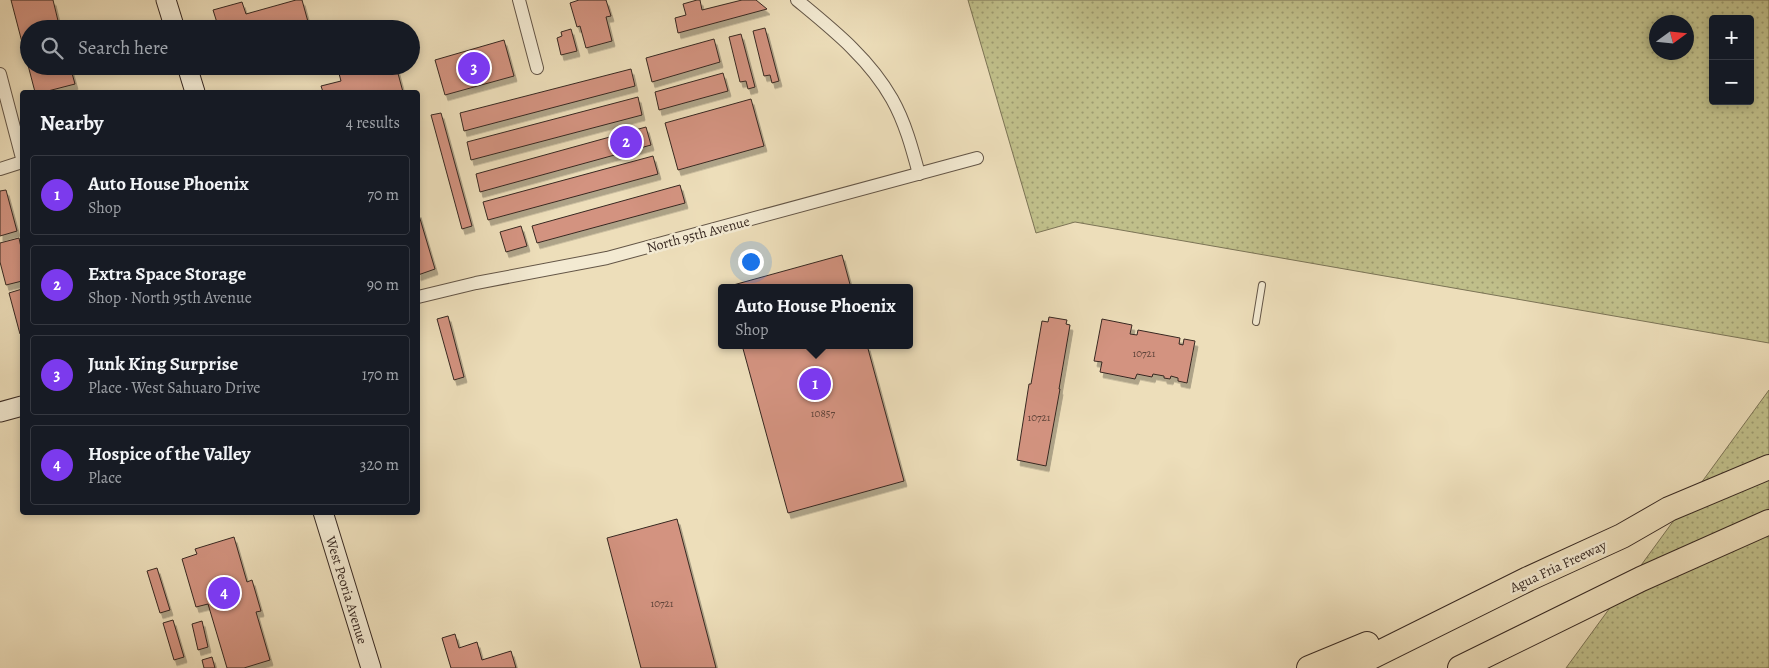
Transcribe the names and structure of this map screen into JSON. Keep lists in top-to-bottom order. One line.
{"streets":{"highway":["Agua Fria Freeway"],"main road":["West Peoria Avenue"],"street":["North 95th Avenue"]},"house_numbers":["10721","10857","10721","10721"],"north":"right","page":{"map_buttons":["+","−"],"search":"Search here","pins":["3","2","1","4"],"heading":["Nearby","4 results"],"list":[{"mark":"1","name":"Auto House Phoenix","note":"Shop","value":"70 m"},{"mark":"2","name":"Extra Space Storage","note":"Shop · North 95th Avenue","value":"90 m"},{"mark":"3","name":"Junk King Surprise","note":"Place · West Sahuaro Drive","value":"170 m"},{"mark":"4","name":"Hospice of the Valley","note":"Place","value":"320 m"}],"popup":["Auto House Phoenix","Shop"]}}
